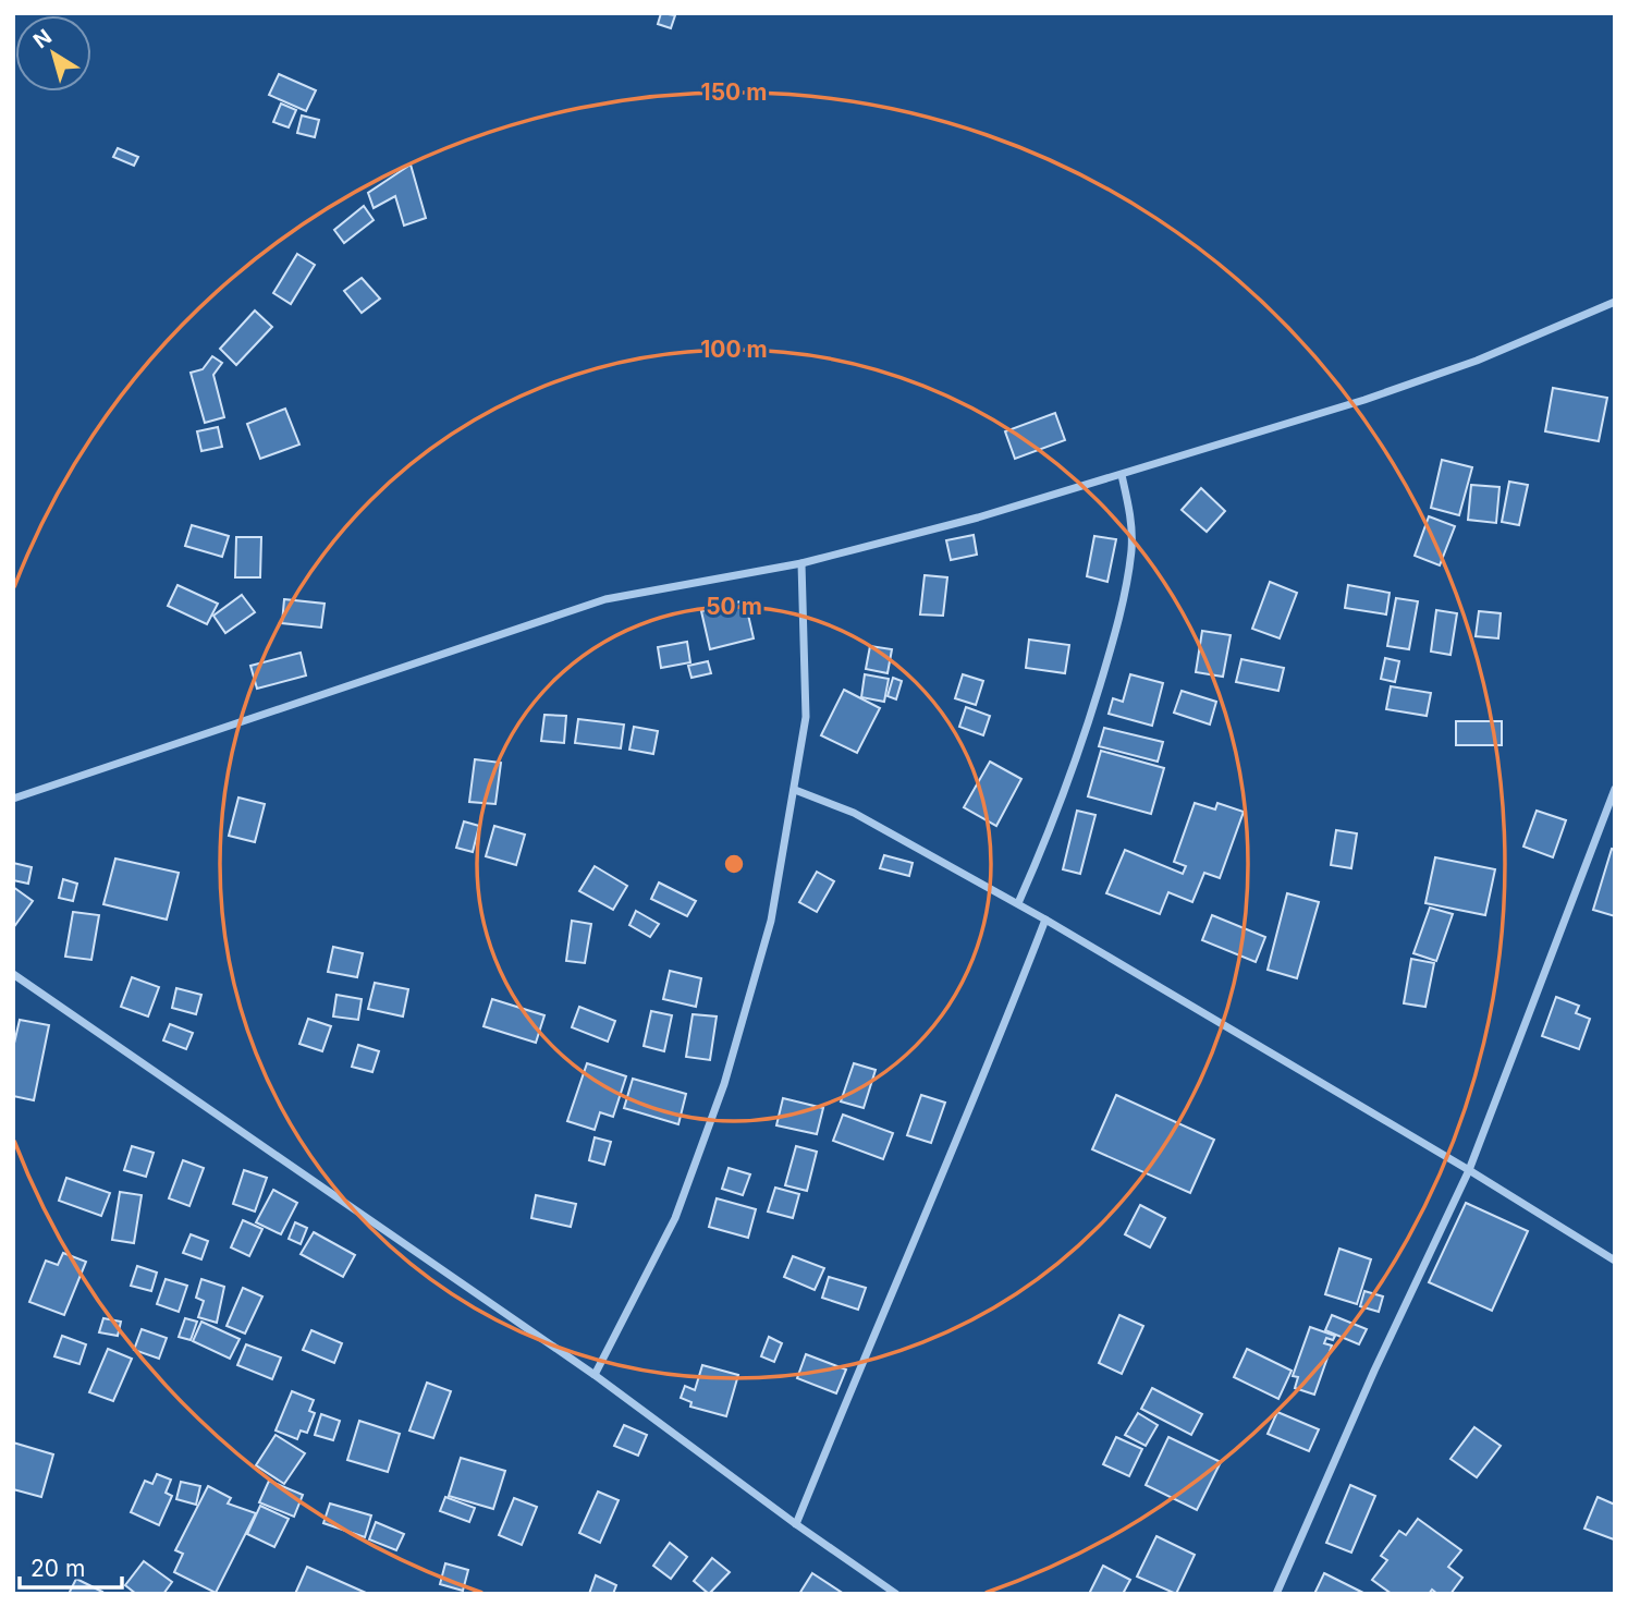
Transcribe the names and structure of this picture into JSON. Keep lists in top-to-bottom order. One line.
{"scale_bar":"20 m","north":"top left","rings":["150 m","100 m","50 m"]}
